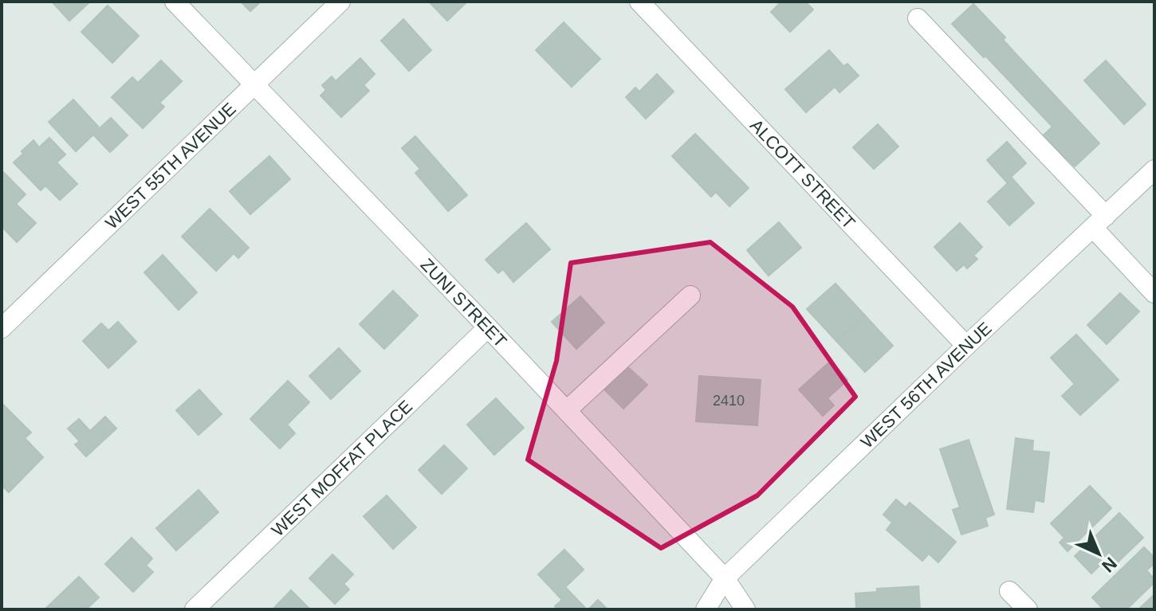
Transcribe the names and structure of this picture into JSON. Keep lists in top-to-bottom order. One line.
{"streets":{"street":["WEST 55TH AVENUE","ALCOTT STREET","ZUNI STREET","WEST 56TH AVENUE","WEST MOFFAT PLACE"]},"crossings":[["WEST 55TH AVENUE","ZUNI STREET"],["ALCOTT STREET","WEST 56TH AVENUE"],["ZUNI STREET","WEST 56TH AVENUE"],["ZUNI STREET","WEST MOFFAT PLACE"]],"house_numbers":["2410"],"north":"bottom right"}
